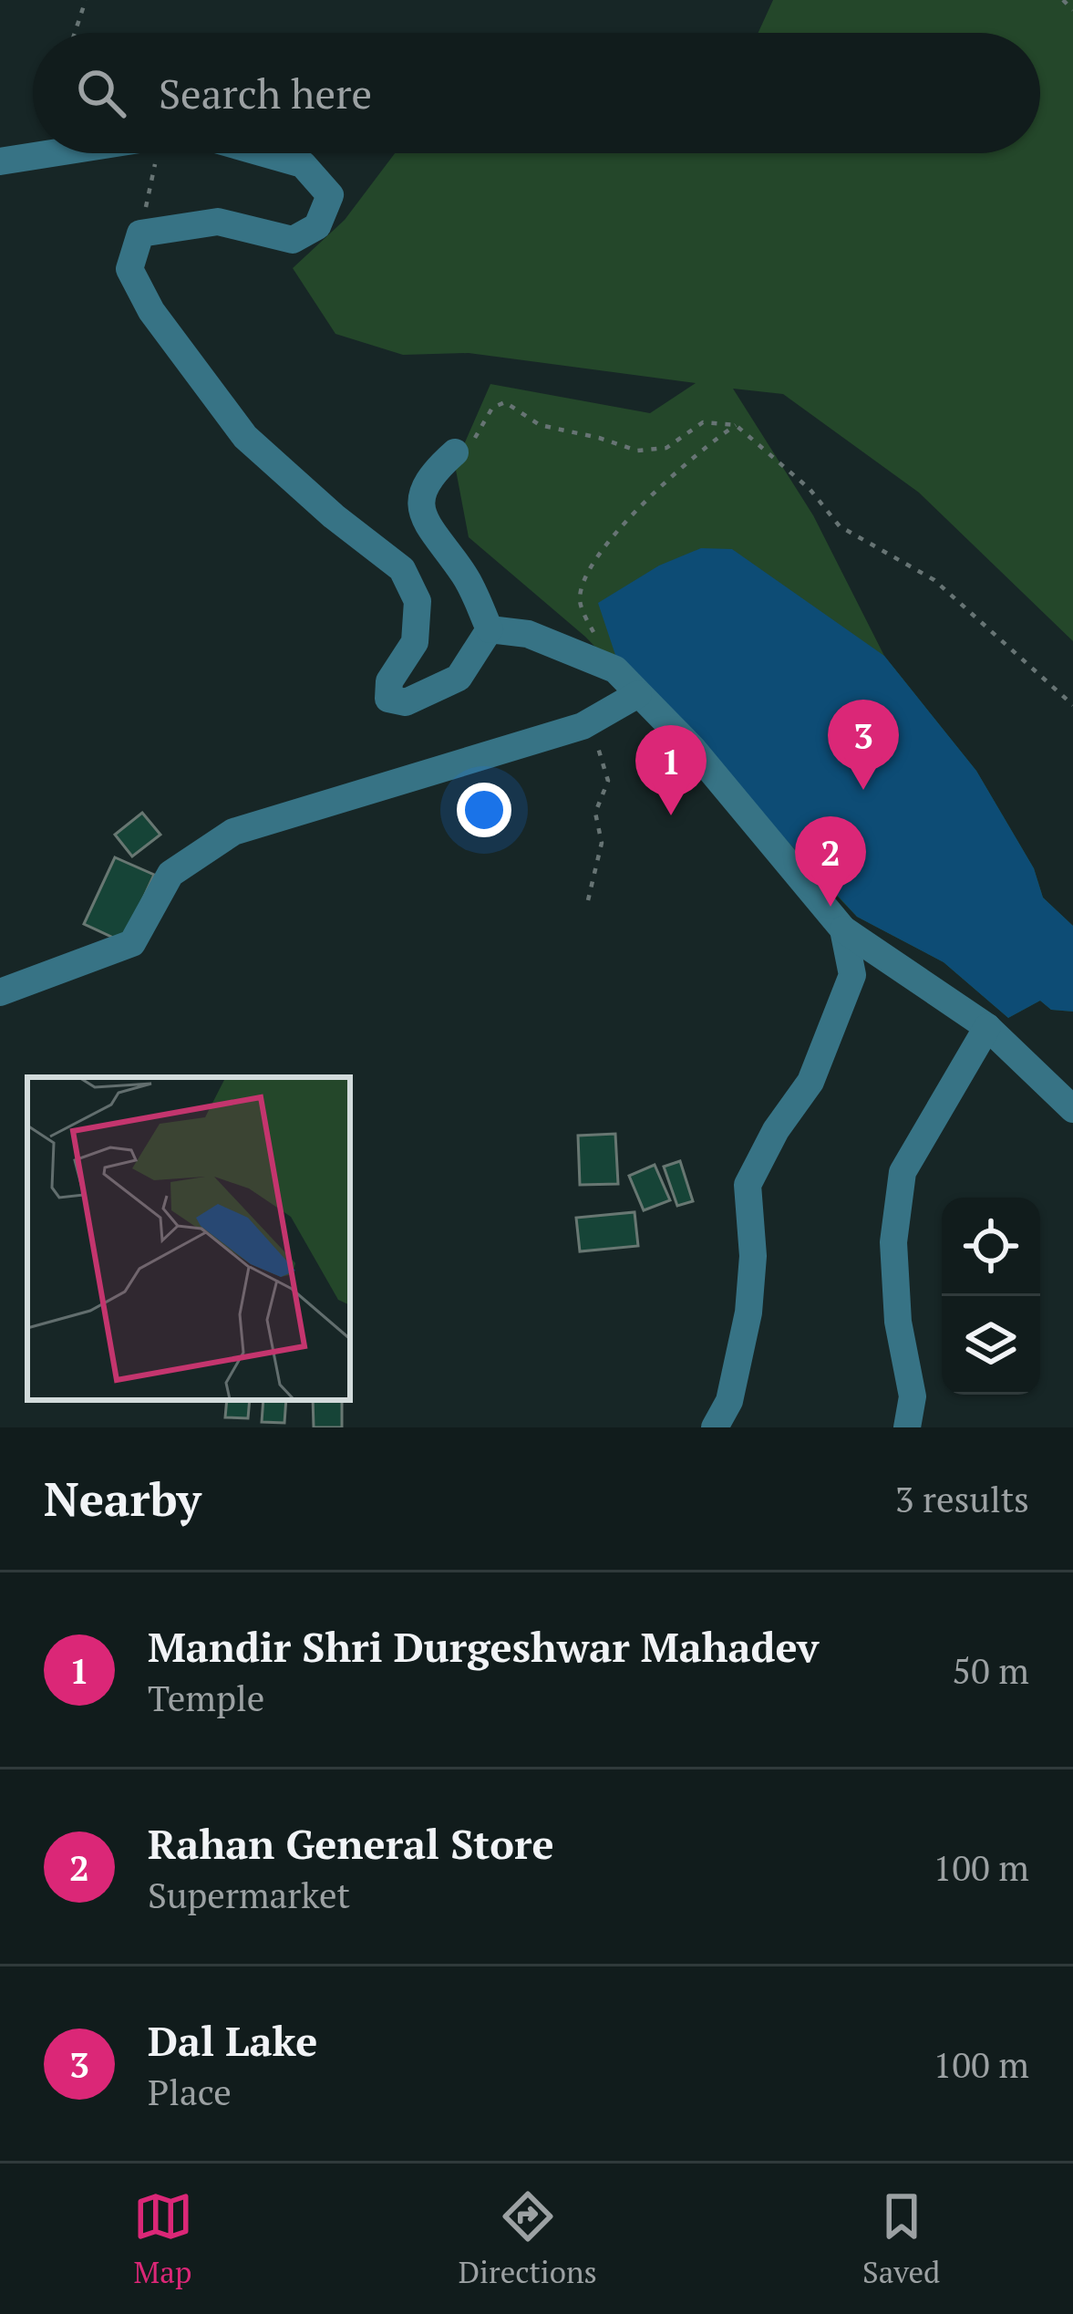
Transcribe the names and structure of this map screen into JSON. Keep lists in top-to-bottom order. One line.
{"page":{"search":"Search here","pins":["3","1","2"],"heading":["Nearby","3 results"],"list":[{"mark":"1","name":"Mandir Shri Durgeshwar Mahadev","note":"Temple","value":"50 m"},{"mark":"2","name":"Rahan General Store","note":"Supermarket","value":"100 m"},{"mark":"3","name":"Dal Lake","note":"Place","value":"100 m"}],"nav":["Map","Directions","Saved"]}}
